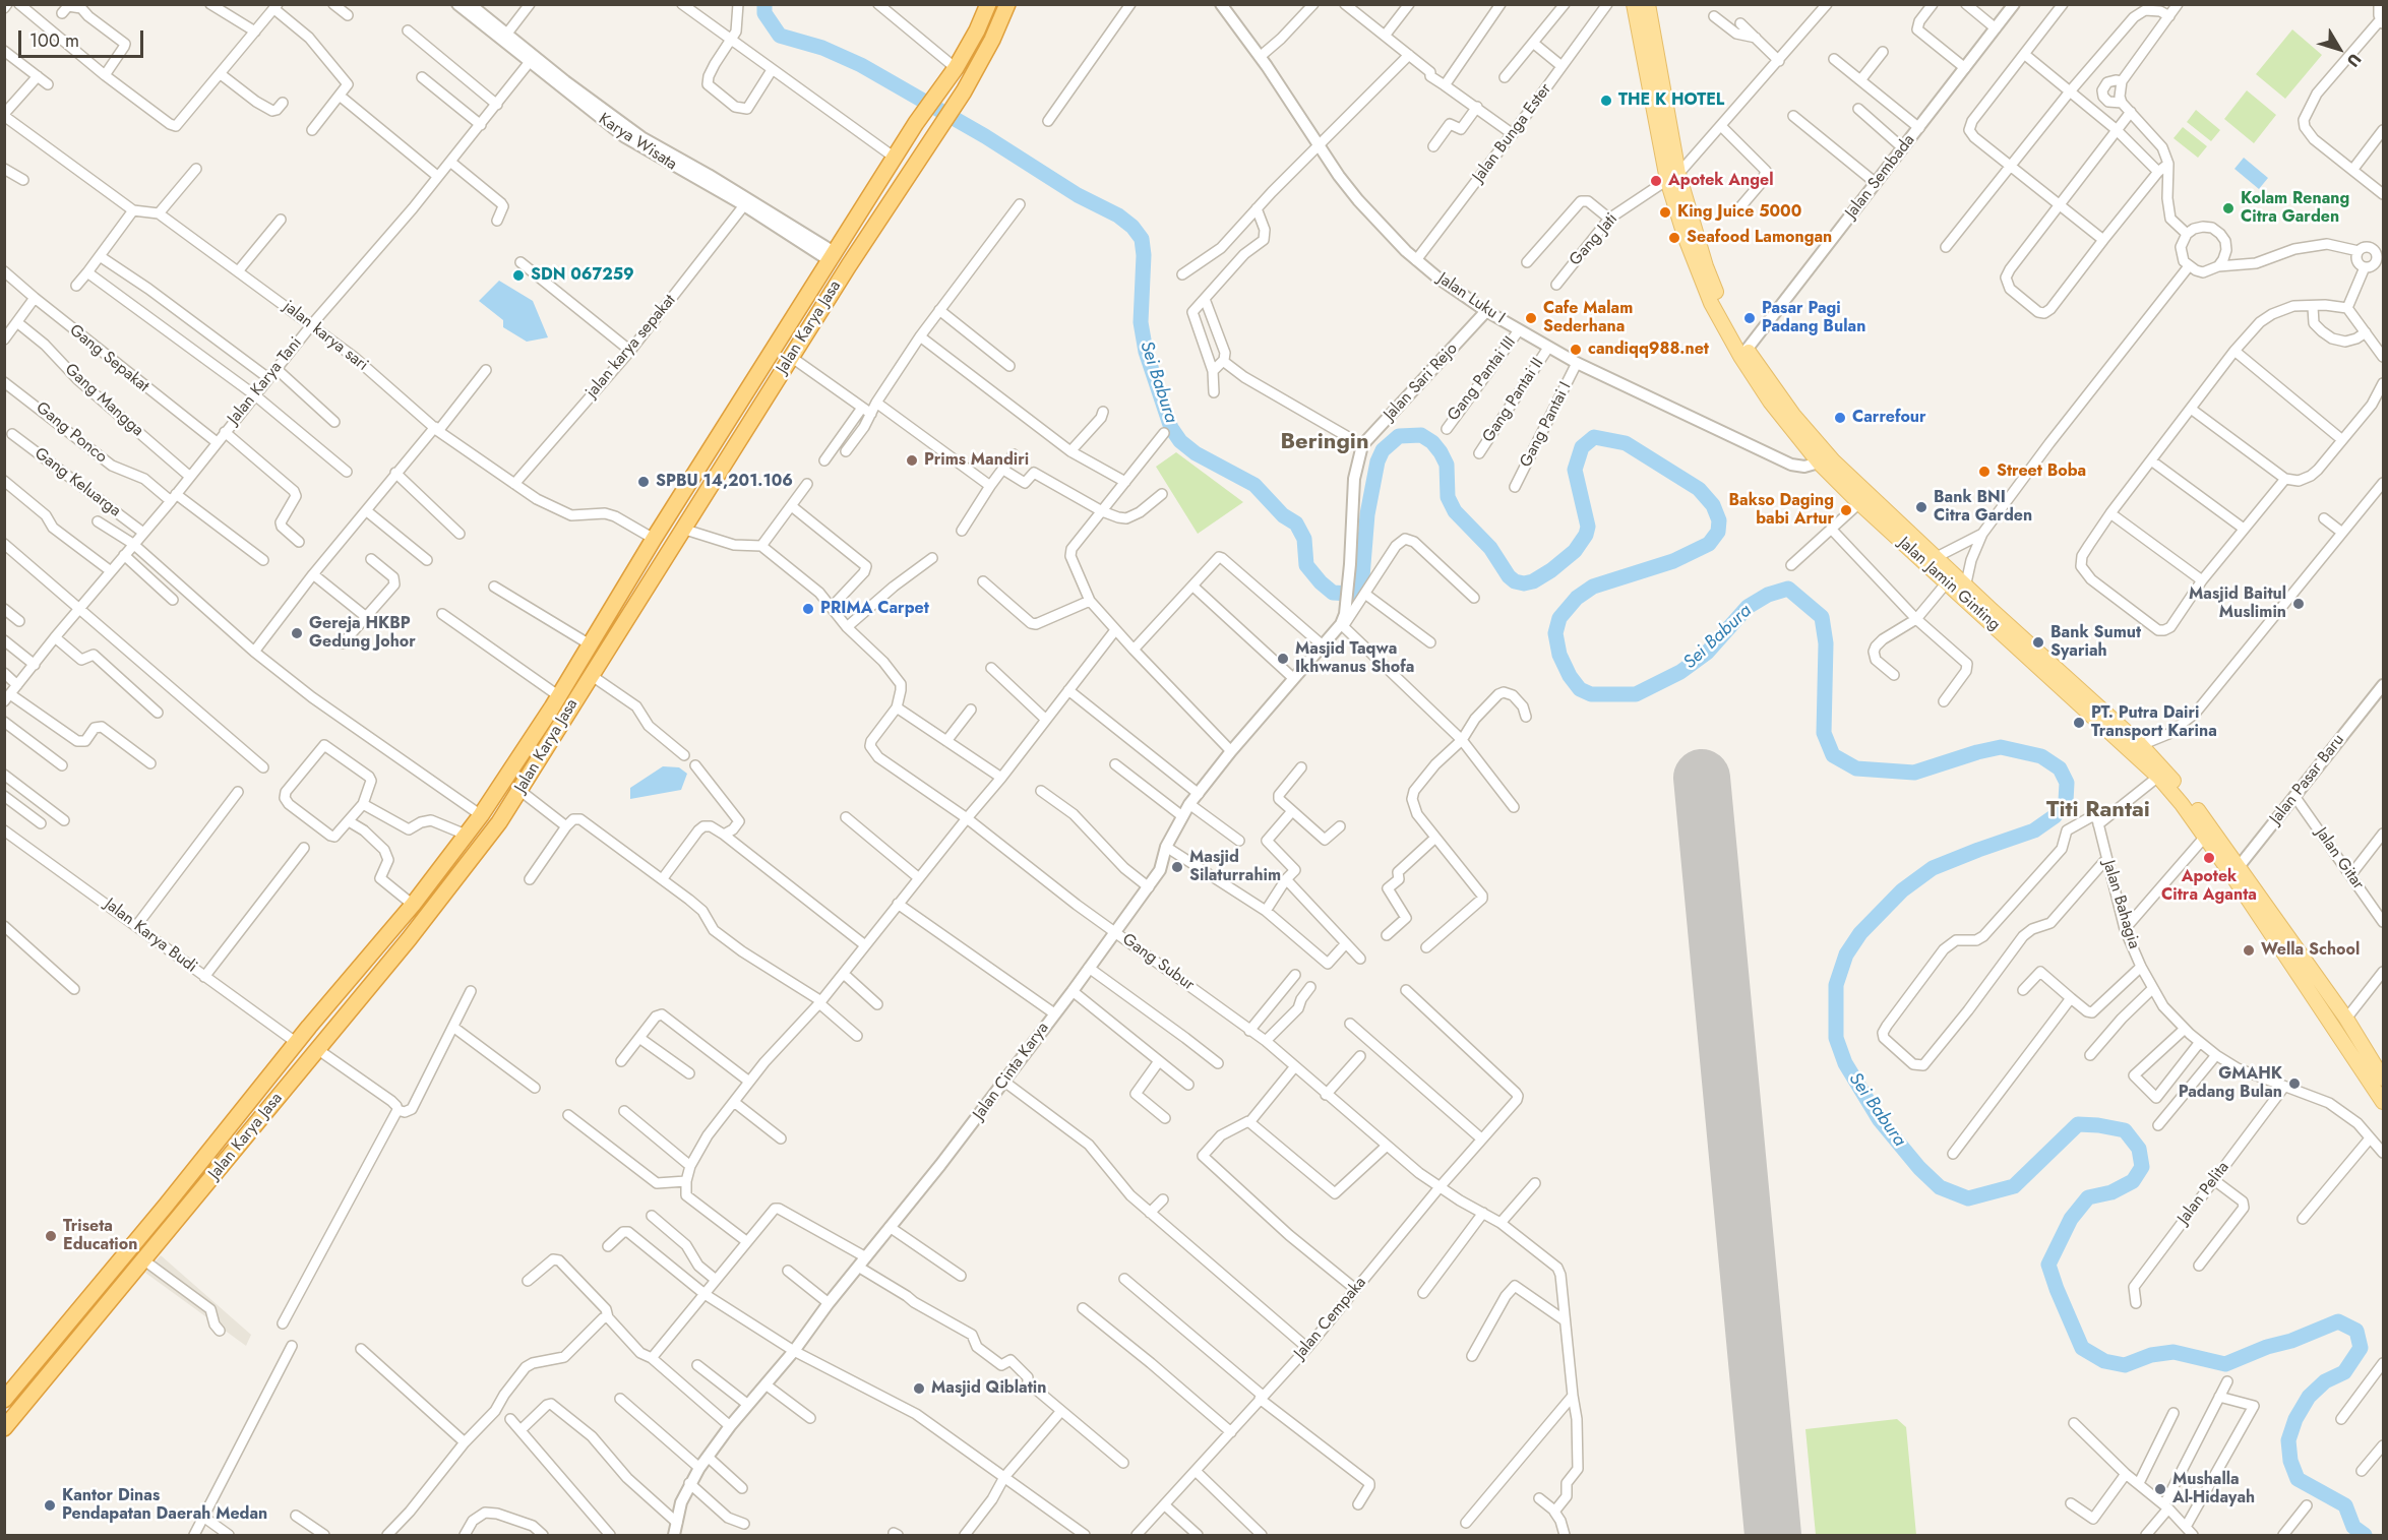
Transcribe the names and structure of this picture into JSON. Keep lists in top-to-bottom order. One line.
{"streets":{"highway":["Jalan Karya Jasa"],"main road":["Jalan Jamin Ginting"],"street":["Jalan Bunga Ester","Karya Wisata","Jalan Sembada","Gang Jati","Jalan Luku I","jalan karya sari","jalan karya sepakat","Gang Sepakat","Gang Pantai III","Jalan Karya Tani","Jalan Sari Rejo","Gang Mangga","Gang Pantai II","Gang Pantai I","Gang Ponco","Gang Keluarga","Jalan Pasar Baru","Jalan Gitar","Jalan Bahagia","Jalan Karya Budi","Gang Subur","Jalan Cinta Karya","Jalan Pelita","Jalan Cempaka"]},"crossings":[["Jalan Bunga Ester","Jalan Luku I"],["Karya Wisata","Jalan Karya Jasa"],["Karya Wisata","jalan karya sepakat"],["Karya Wisata","Jalan Karya Tani"],["Jalan Sembada","Jalan Jamin Ginting"],["Gang Jati","Jalan Jamin Ginting"],["Jalan Luku I","Gang Pantai III"],["Jalan Luku I","Jalan Sari Rejo"],["Jalan Luku I","Gang Pantai II"],["Jalan Luku I","Gang Pantai I"],["Jalan Luku I","Jalan Jamin Ginting"],["Jalan Karya Jasa","jalan karya sari"],["Jalan Karya Jasa","Jalan Karya Budi"],["jalan karya sari","jalan karya sepakat"],["jalan karya sari","Jalan Karya Tani"],["Gang Sepakat","Jalan Karya Tani"],["Jalan Karya Tani","Gang Mangga"],["Jalan Karya Tani","Gang Ponco"],["Jalan Karya Tani","Gang Keluarga"],["Jalan Sari Rejo","Jalan Cinta Karya"],["Jalan Jamin Ginting","Jalan Pasar Baru"],["Jalan Pasar Baru","Jalan Gitar"],["Jalan Bahagia","Jalan Pelita"],["Gang Subur","Jalan Cinta Karya"],["Gang Subur","Jalan Cempaka"]],"districts":["Beringin","Titi Rantai"],"water":["Sei Babura"],"places":["THE K HOTEL","Apotek Angel","Kolam Renang Citra Garden","King Juice 5000","Seafood Lamongan","SDN 067259","Cafe Malam Sederhana","Pasar Pagi Padang Bulan","candiqq988.net","Carrefour","Prims Mandiri","Street Boba","SPBU 14,201.106","Bank BNI Citra Garden","Bakso Daging babi Artur","Masjid Baitul Muslimin","PRIMA Carpet","Gereja HKBP Gedung Johor","Bank Sumut Syariah","Masjid Taqwa Ikhwanus Shofa","PT. Putra Dairi Transport Karina","Apotek Citra Aganta","Masjid Silaturrahim","Wella School","GMAHK Padang Bulan","Triseta Education","Masjid Qiblatin","Mushalla Al-Hidayah","Kantor Dinas Pendapatan Daerah Medan"],"scale_bar":"100 m","north":"bottom right"}
